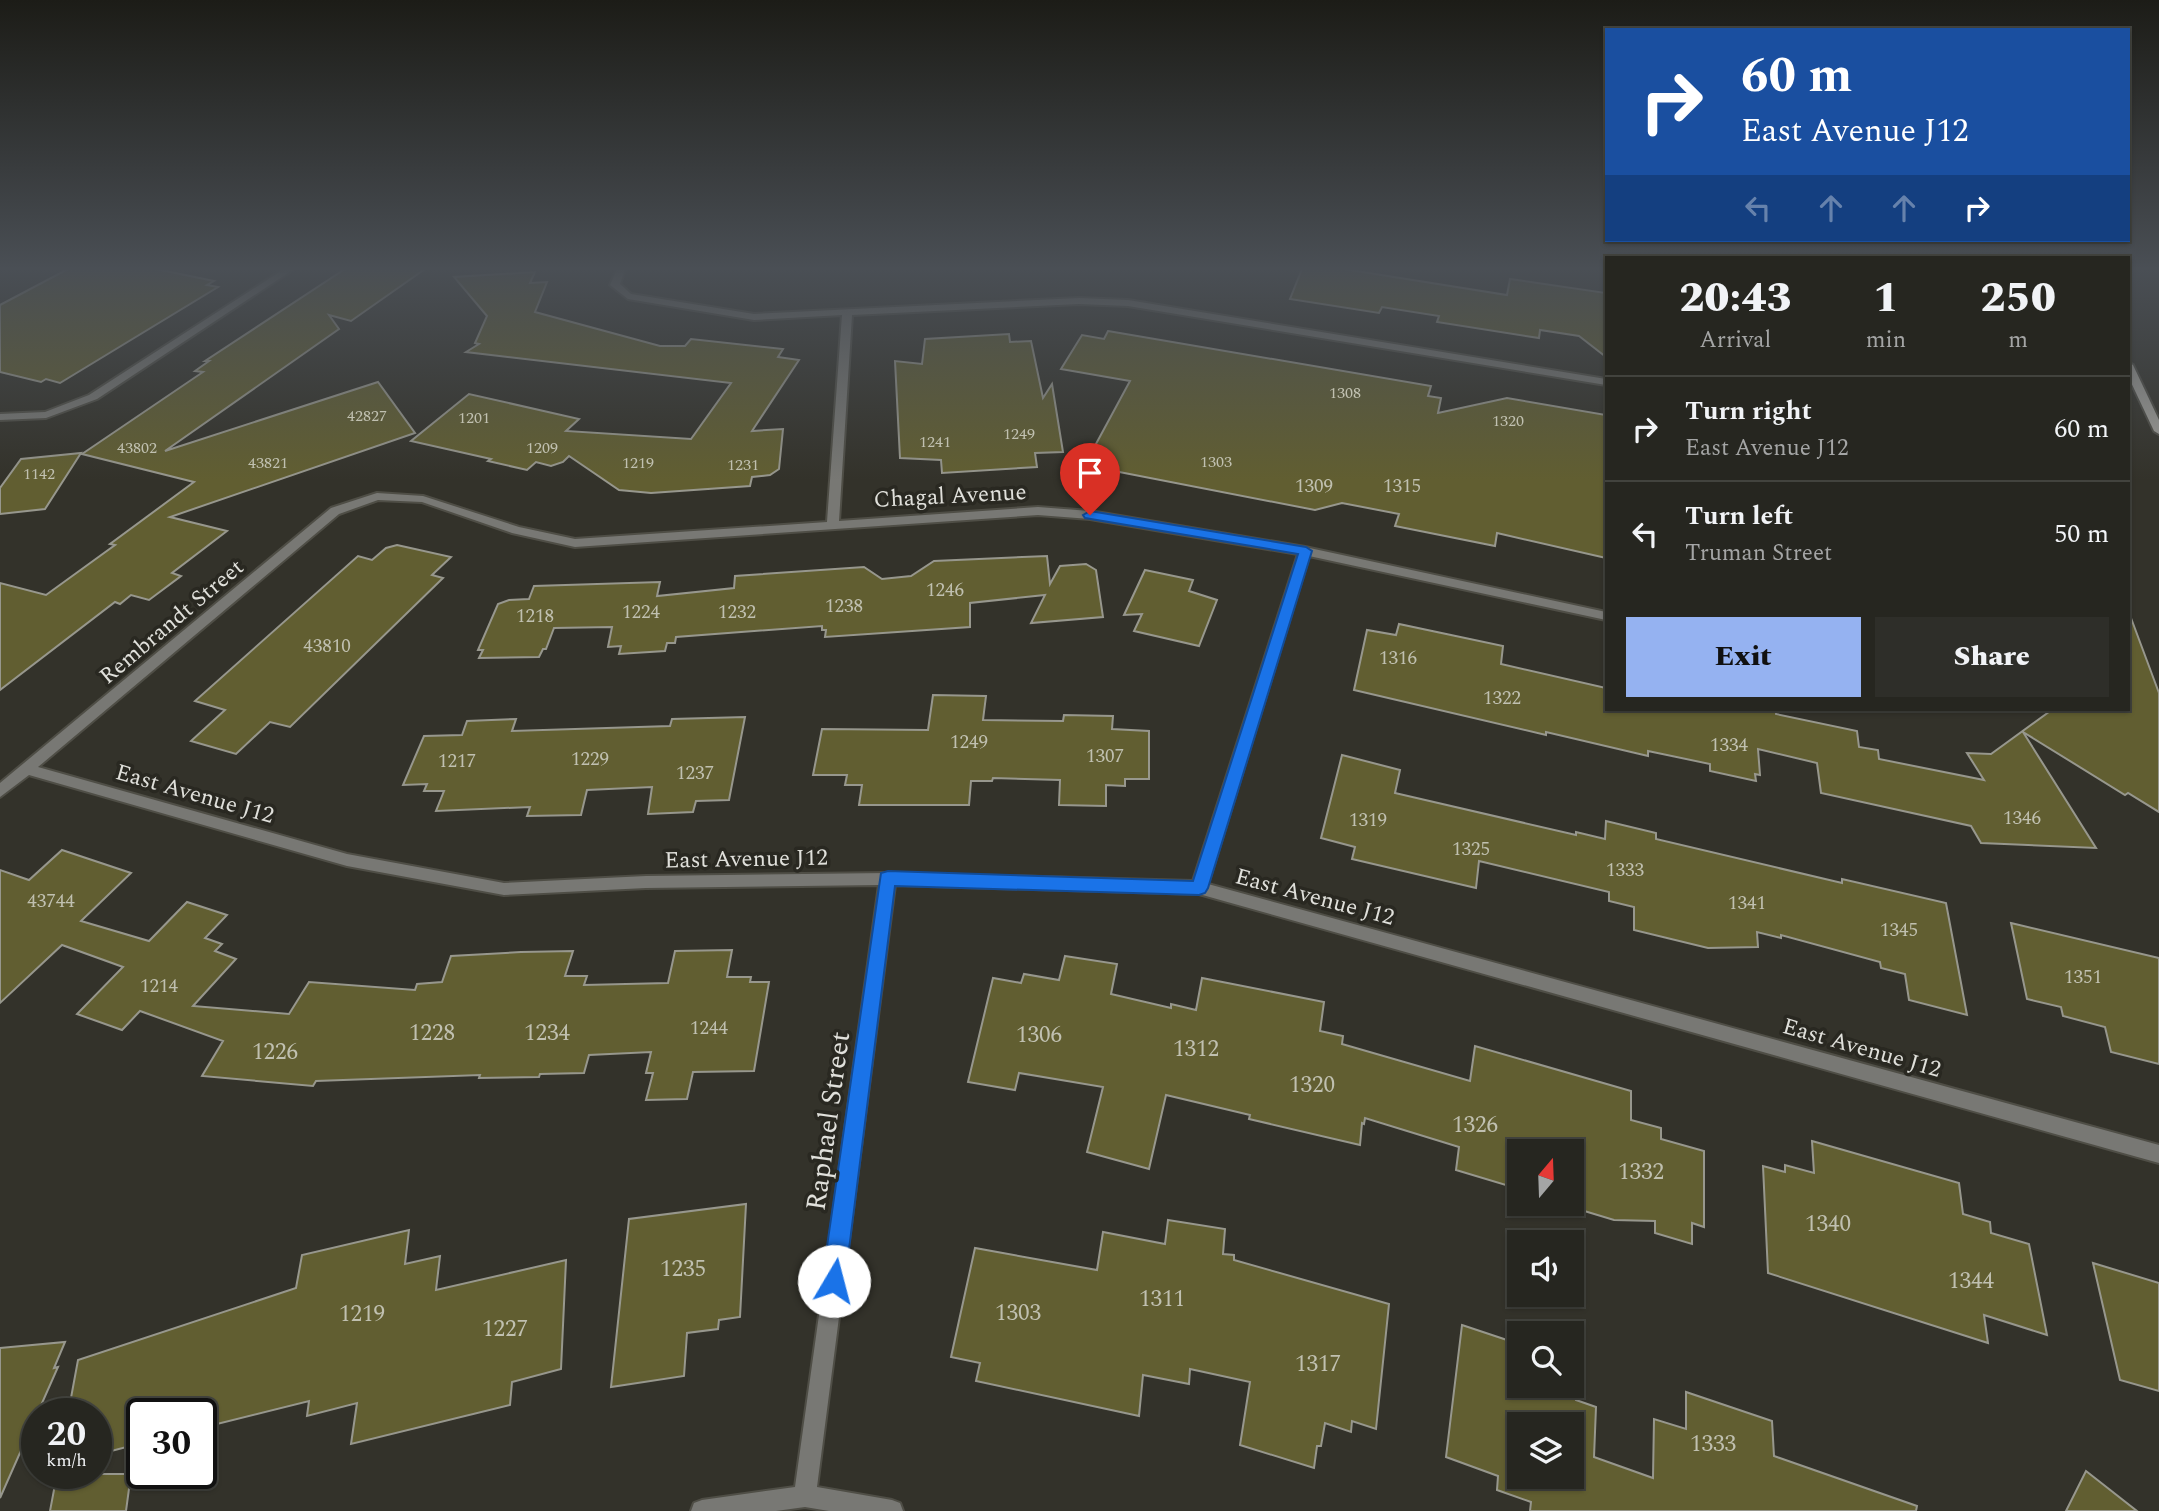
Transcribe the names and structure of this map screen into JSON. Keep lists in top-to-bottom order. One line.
{"streets":{"street":["Chagal Avenue","Rembrandt Street","East Avenue J12","Raphael Street"]},"crossings":[["Chagal Avenue","Rembrandt Street"],["Rembrandt Street","East Avenue J12"],["East Avenue J12","Raphael Street"]],"house_numbers":["1308","42827","1201","1320","1249","1241","43802","1209","1303","43821","1219","1231","1142","1309","1315","1246","1238","1224","1232","1218","43810","1316","1322","1249","1334","1307","1229","1217","1237","1346","1319","1325","1333","43744","1341","1345","1351","1214","1244","1228","1234","1306","1312","1226","1320","1326","1332","1340","1235","1344","1311","1303","1219","1227","1317","1333"],"north":"top","page":{"turn":["60 m","East Avenue J12"],"eta":["20:43","Arrival","1","min","250","m"],"list":[{"name":"Turn right","note":"East Avenue J12","value":"60 m"},{"name":"Turn left","note":"Truman Street","value":"50 m"}],"buttons":["Exit","Share"],"speed":"20 km/h","limit":"30"}}
